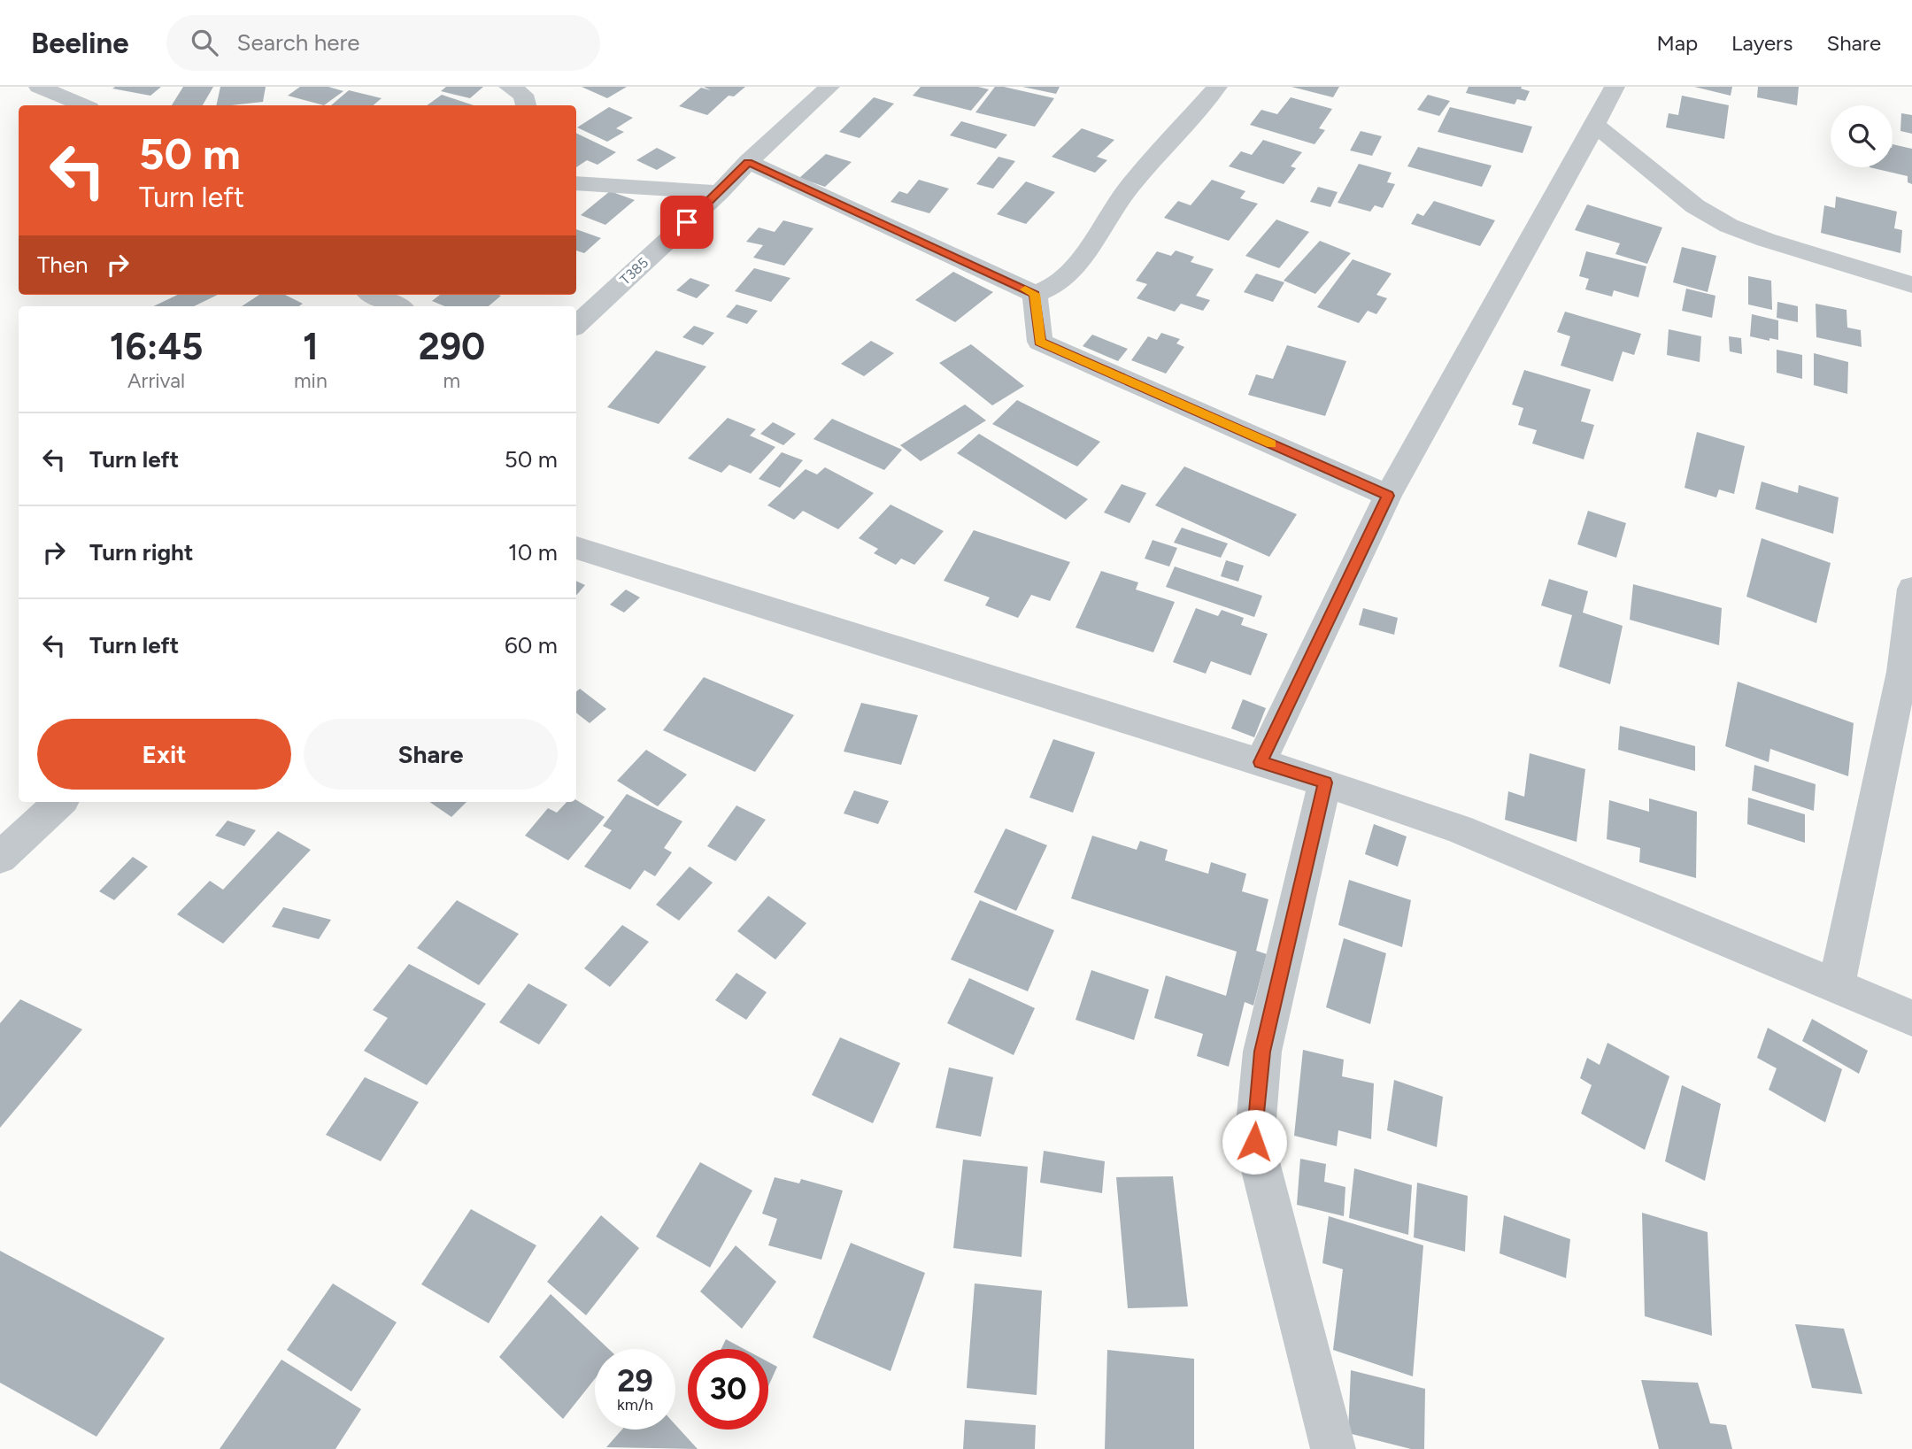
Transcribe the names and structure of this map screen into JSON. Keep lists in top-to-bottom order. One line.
{"streets":{"street":["T385"]},"page":{"header":"Beeline","search":"Search here","nav":["Map","Layers","Share"],"turn":["50 m","Turn left"],"then":"Then","eta":["16:45","Arrival","1","min","290","m"],"list":[{"name":"Turn left","value":"50 m"},{"name":"Turn right","value":"10 m"},{"name":"Turn left","value":"60 m"}],"buttons":["Exit","Share"],"speed":"29 km/h","limit":"30"}}
